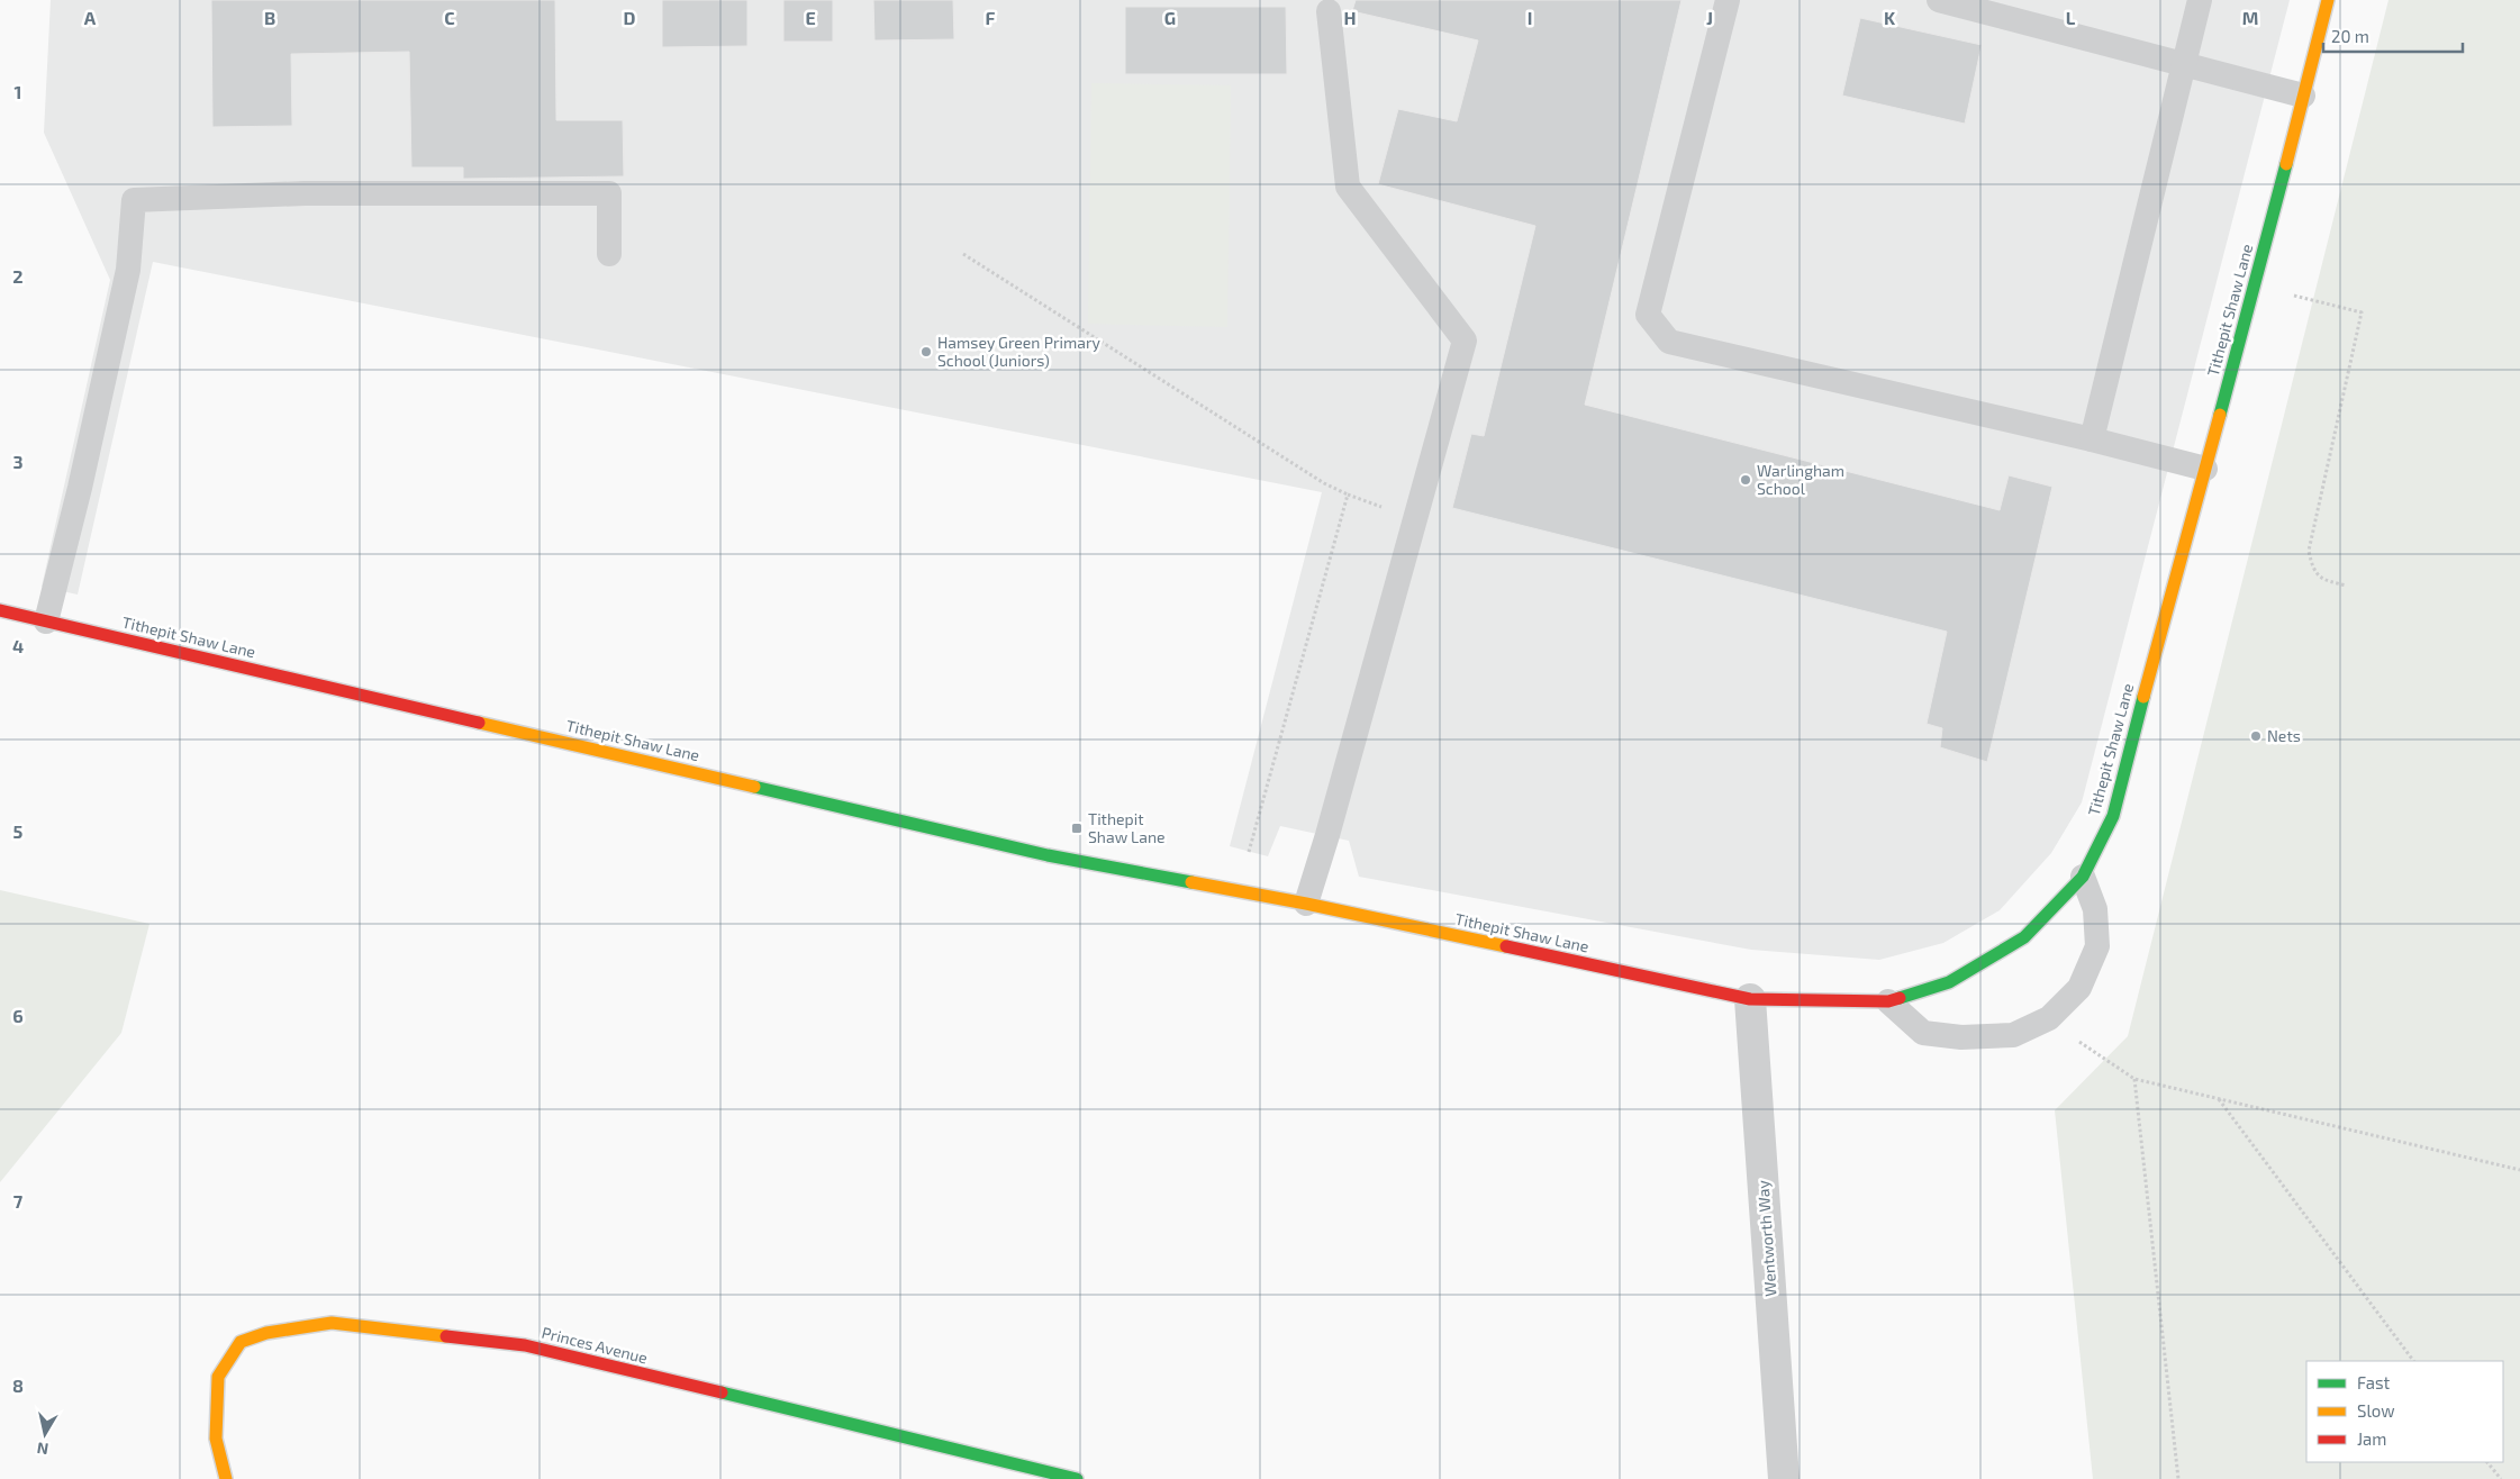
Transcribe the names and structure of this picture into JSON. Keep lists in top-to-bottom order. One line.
{"streets":{"street":["Tithepit Shaw Lane","Wentworth Way","Princes Avenue"]},"crossings":[["Tithepit Shaw Lane","Wentworth Way"]],"places":{"other":["Hamsey Green Primary School (Juniors)","Warlingham School","Nets"],"transit":["Tithepit Shaw Lane"]},"legend":["Fast","Slow","Jam"],"scale_bar":"20 m","north":"bottom","grid":{"columns":["A","B","C","D","E","F","G","H","I","J","K","L","M"],"rows":["1","2","3","4","5","6","7","8"]}}
